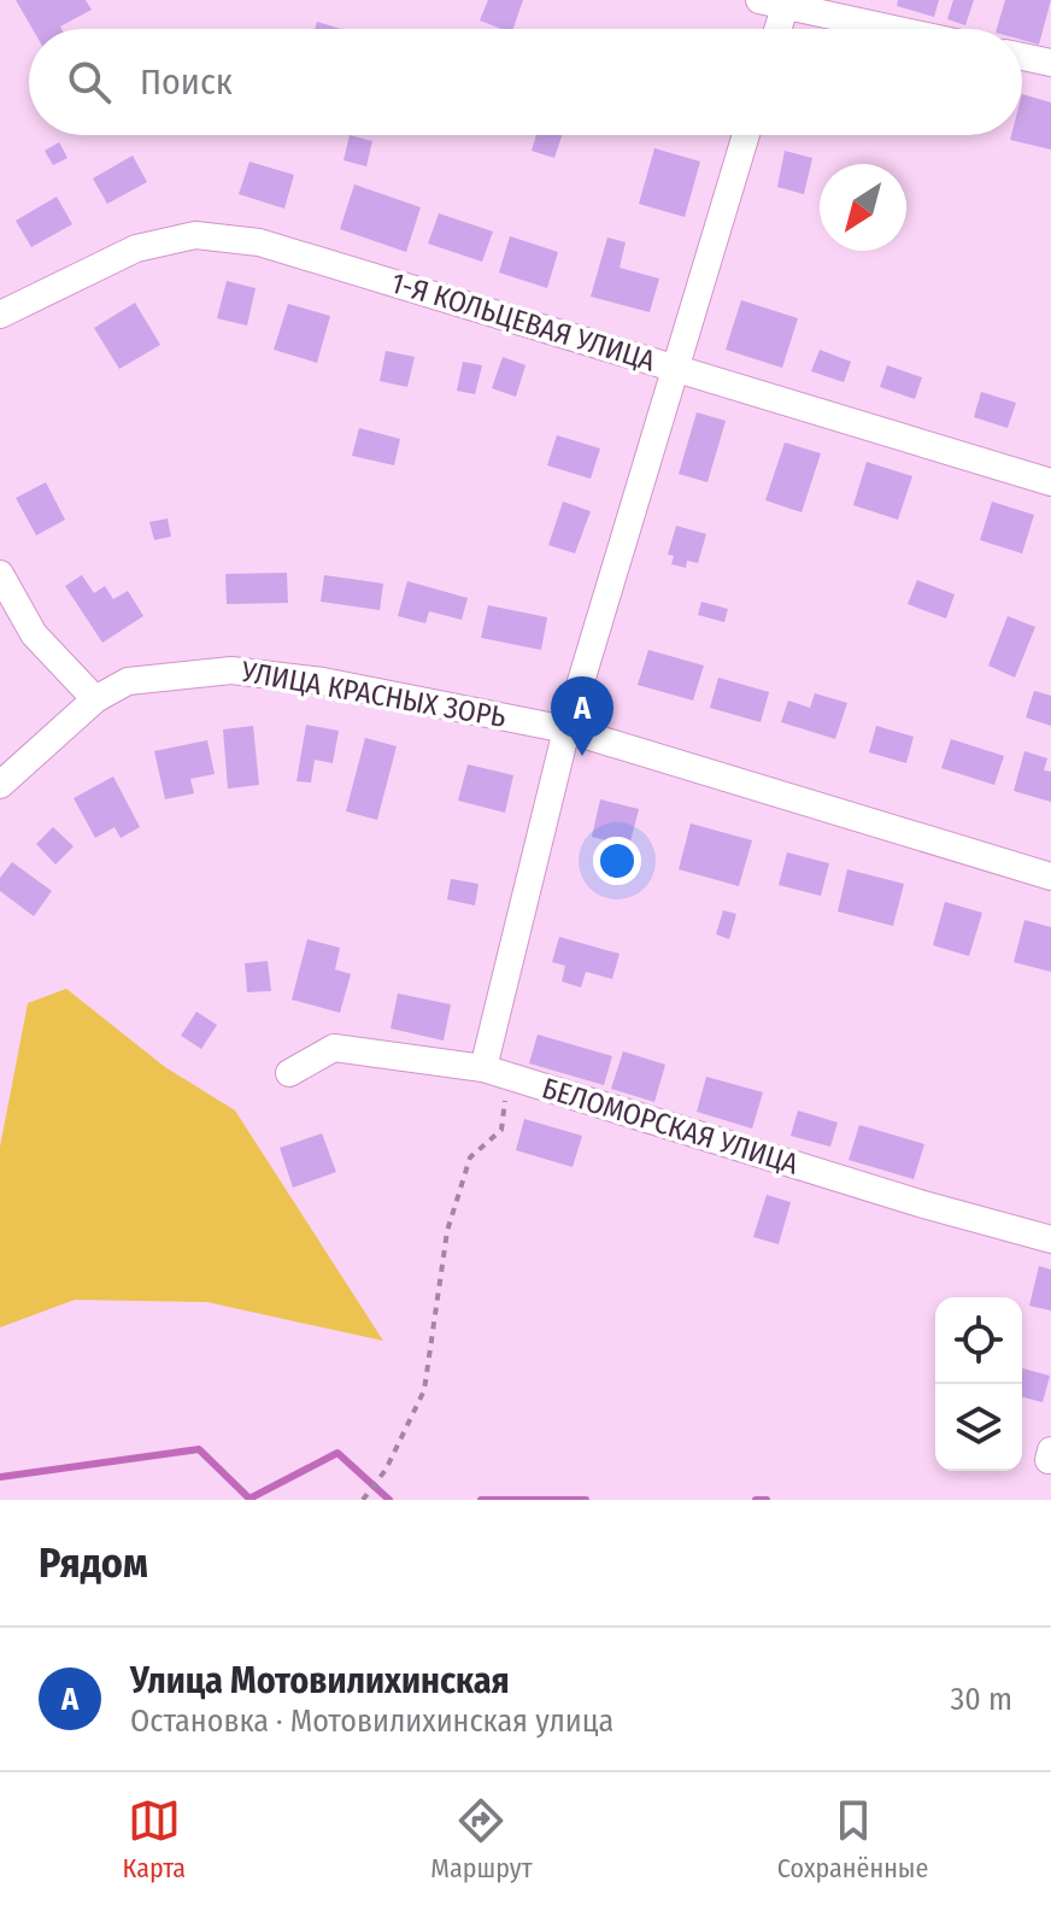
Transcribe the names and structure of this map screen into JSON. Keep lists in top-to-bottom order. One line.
{"streets":{"street":["1-Я КОЛЬЦЕВАЯ УЛИЦА","УЛИЦА КРАСНЫХ ЗОРЬ","БЕЛОМОРСКАЯ УЛИЦА"]},"north":"bottom left","page":{"search":"Поиск","pins":"A","heading":"Рядом","list":[{"mark":"A","name":"Улица Мотовилихинская","note":"Остановка · Мотовилихинская улица","value":"30 m"}],"nav":["Карта","Маршрут","Сохранённые"]}}
